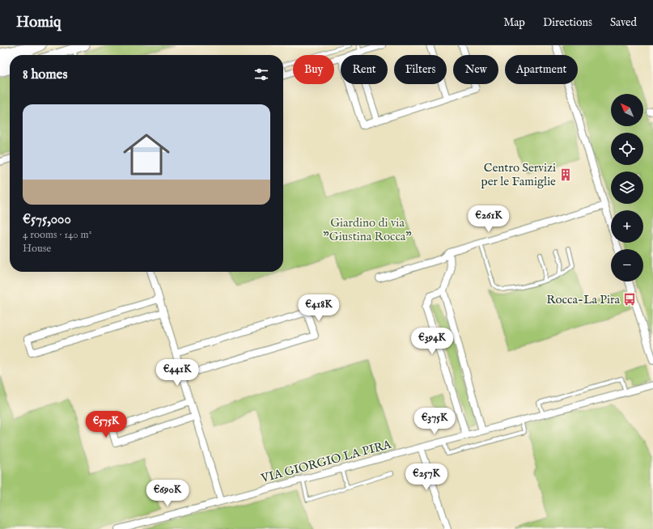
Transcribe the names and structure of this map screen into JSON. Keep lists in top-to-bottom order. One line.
{"streets":{"street":["VIA GIORGIO LA PIRA"]},"parks":["Giardino di via \"Giustina Rocca\""],"places":{"building":["Centro Servizi per le Famiglie"],"bus stop":["Rocca-La Pira"]},"north":"top left","page":{"header":"Homiq","nav":["Map","Directions","Saved"],"chip":["Buy","Rent","Filters","New","Apartment"],"heading":"8 homes","map_buttons":["+","−"],"list":[{"name":"€575,000","note":"4 rooms · 140 m² · House"}],"price":["€261K","€418K","€394K","€441K","€375K","€575K","€257K","€690K"]}}
